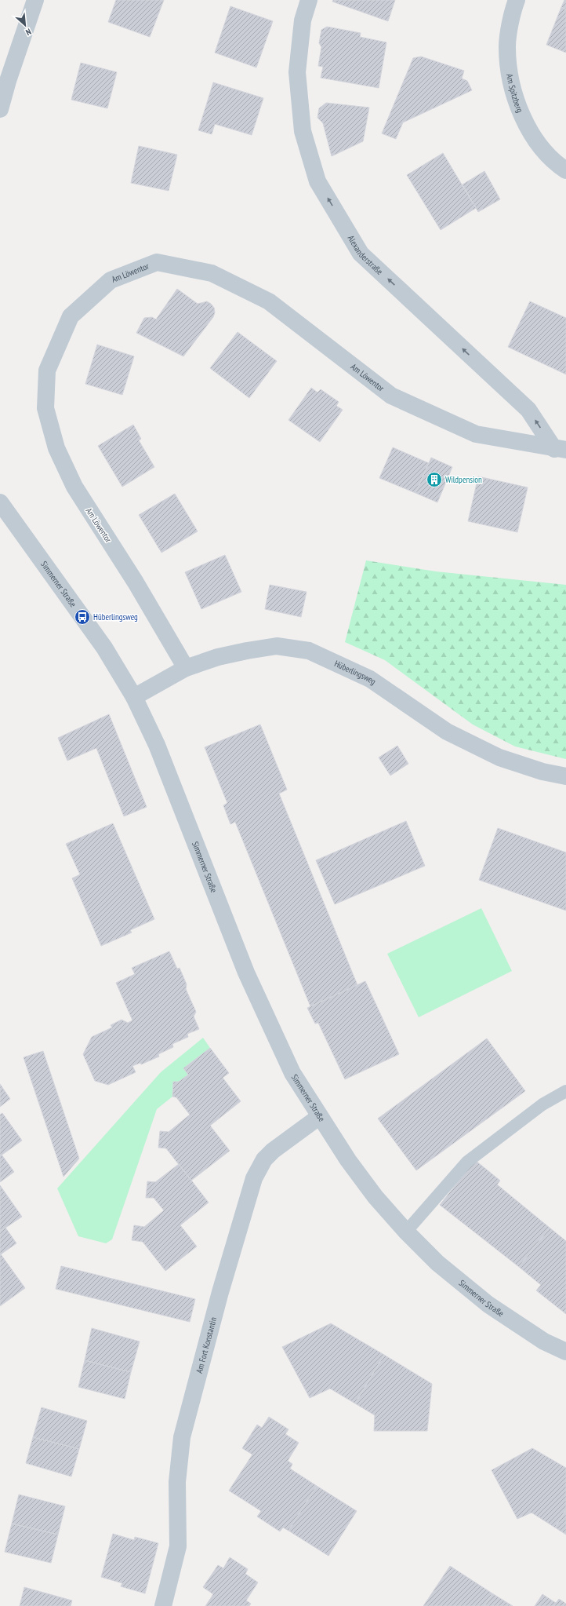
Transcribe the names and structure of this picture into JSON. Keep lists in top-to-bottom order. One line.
{"streets":{"street":["Am Spitzberg","Alexanderstraße","Am Löwentor","Simmerner Straße","Hüberlingsweg","Am Fort Konstantin"]},"crossings":[["Alexanderstraße","Am Löwentor"],["Am Löwentor","Hüberlingsweg"],["Simmerner Straße","Hüberlingsweg"],["Simmerner Straße","Am Fort Konstantin"]],"one_way":["Alexanderstraße"],"places":{"building":["Wildpension"],"bus stop":["Hüberlingsweg"]},"north":"bottom right"}
